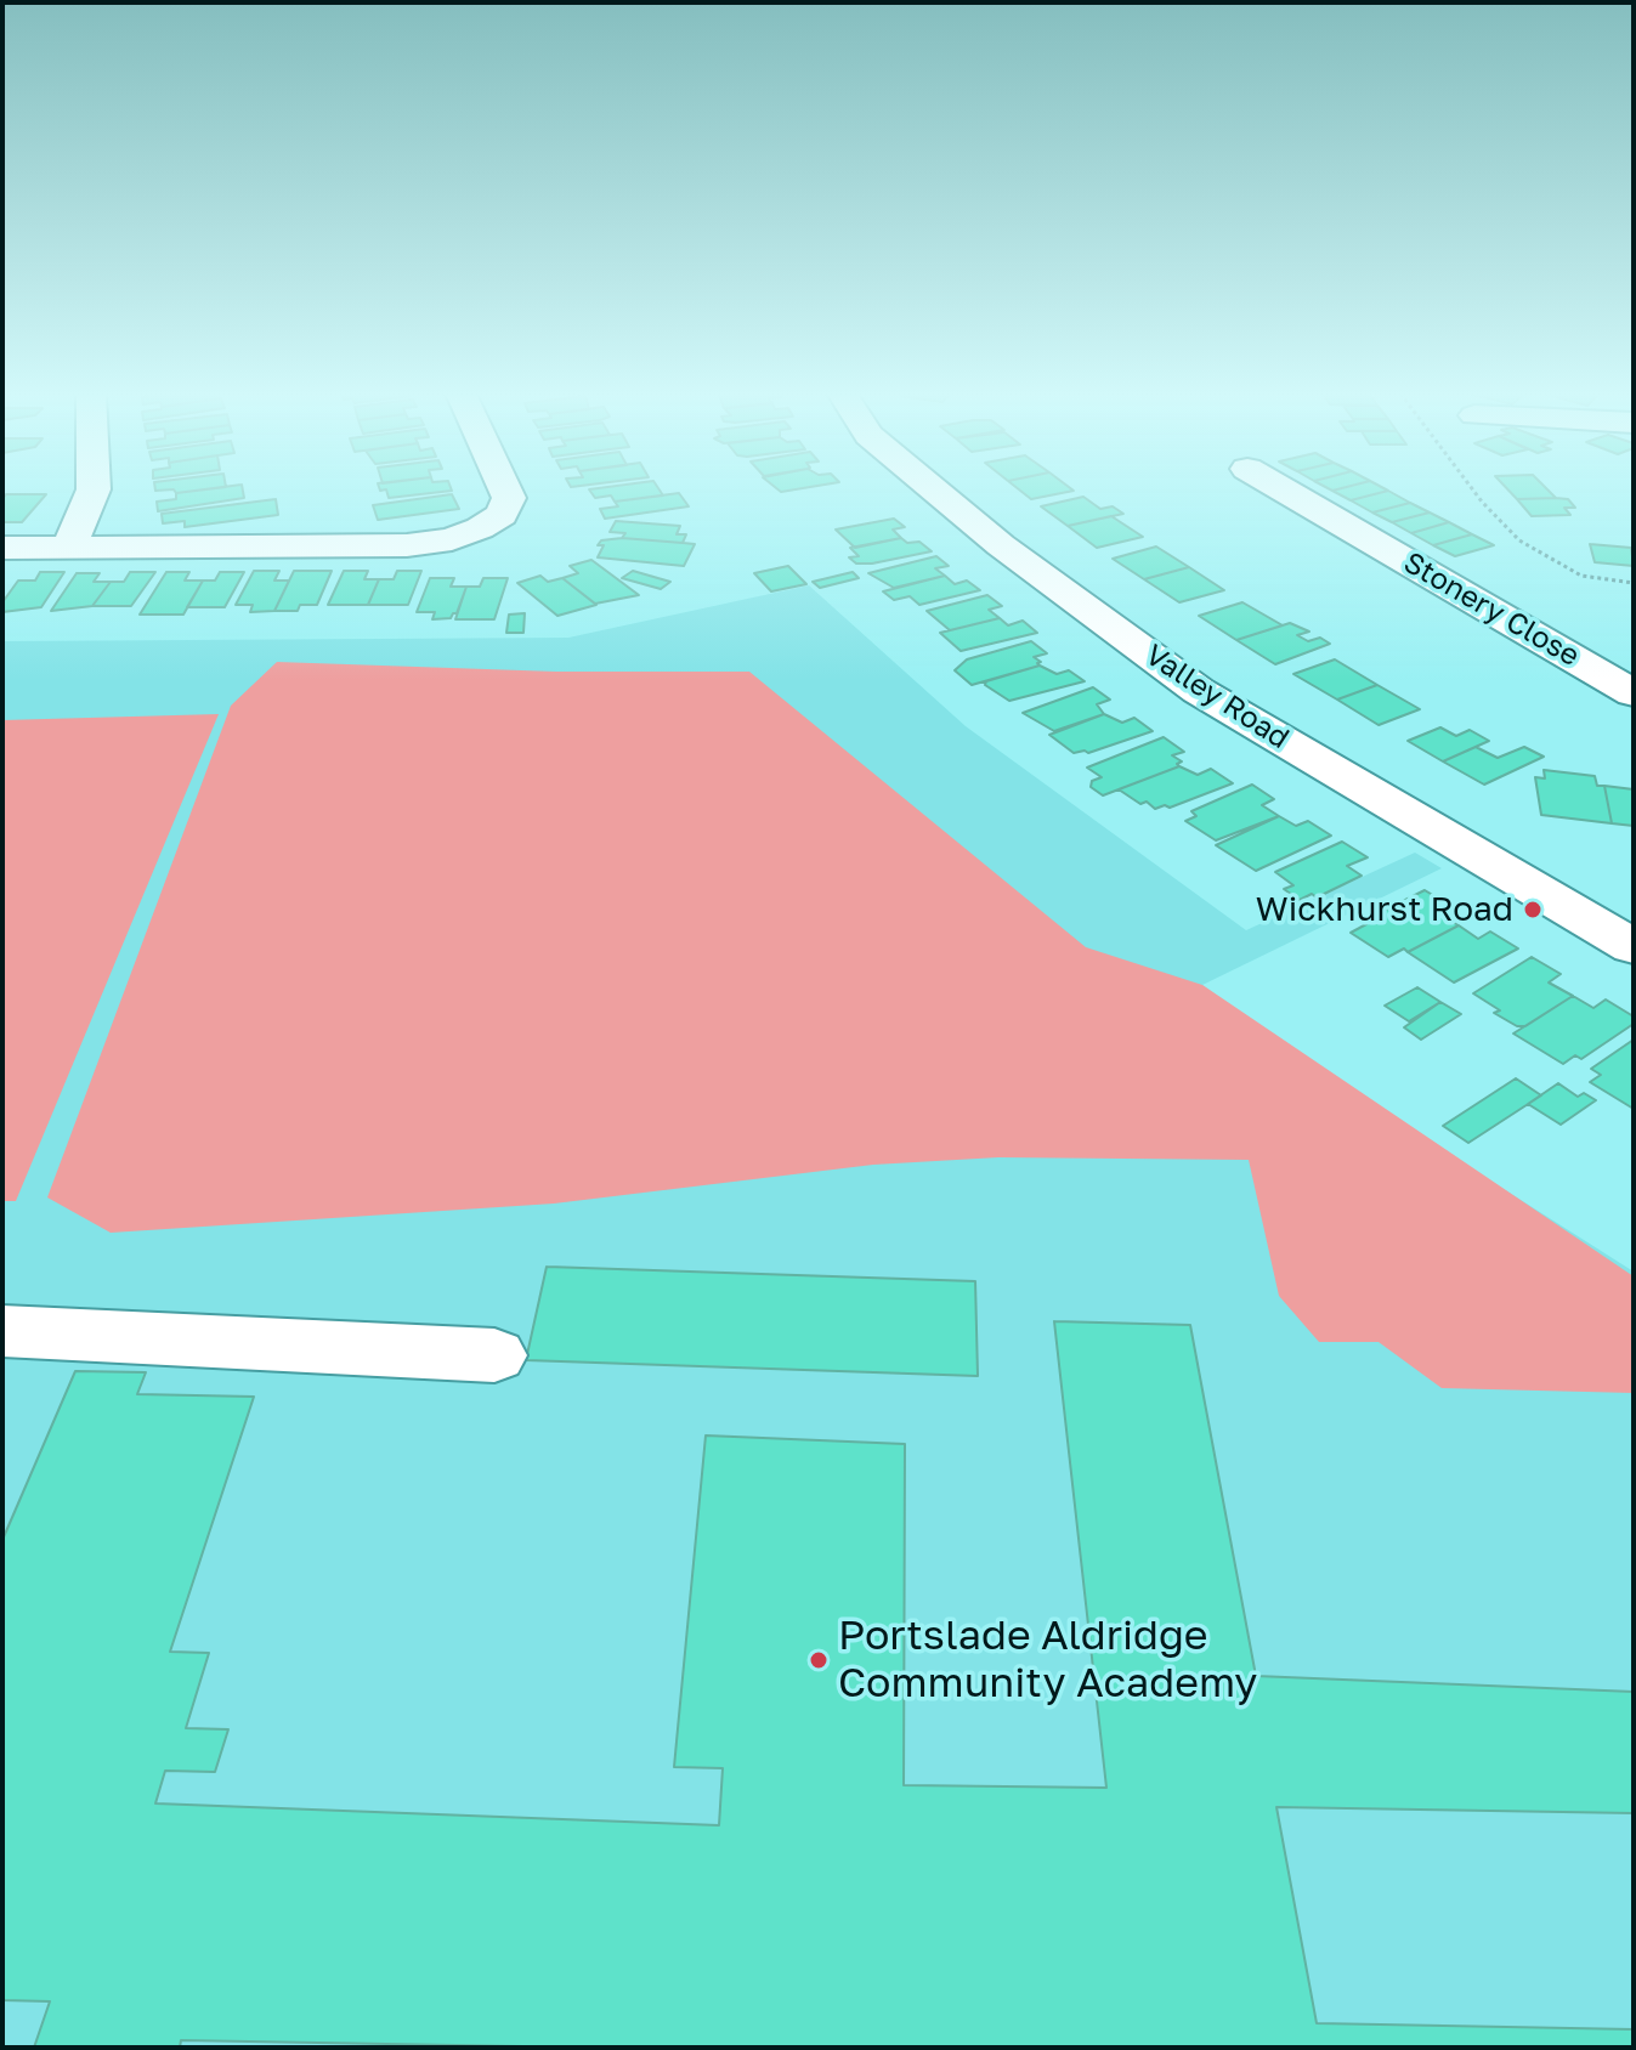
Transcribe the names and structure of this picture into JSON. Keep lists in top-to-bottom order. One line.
{"streets":{"street":["Stonery Close","Valley Road"]},"places":["Wickhurst Road","Portslade Aldridge Community Academy"]}
